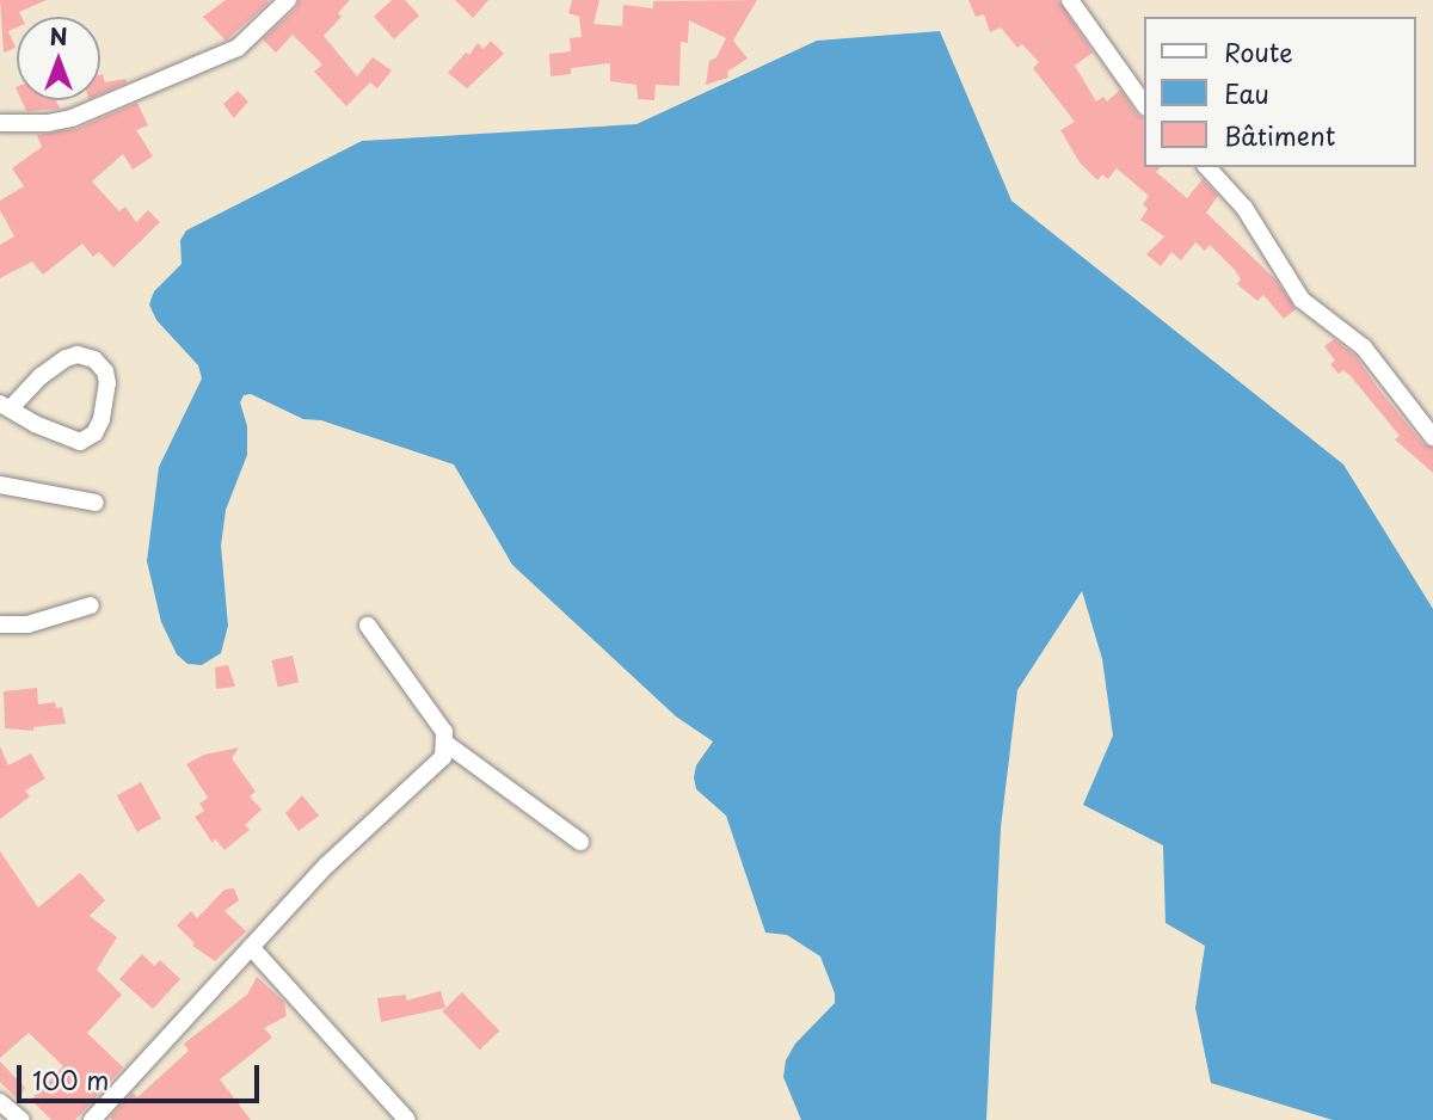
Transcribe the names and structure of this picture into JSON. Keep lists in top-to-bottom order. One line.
{"legend":["Route","Eau","Bâtiment"],"scale_bar":"100 m","north":"top"}
